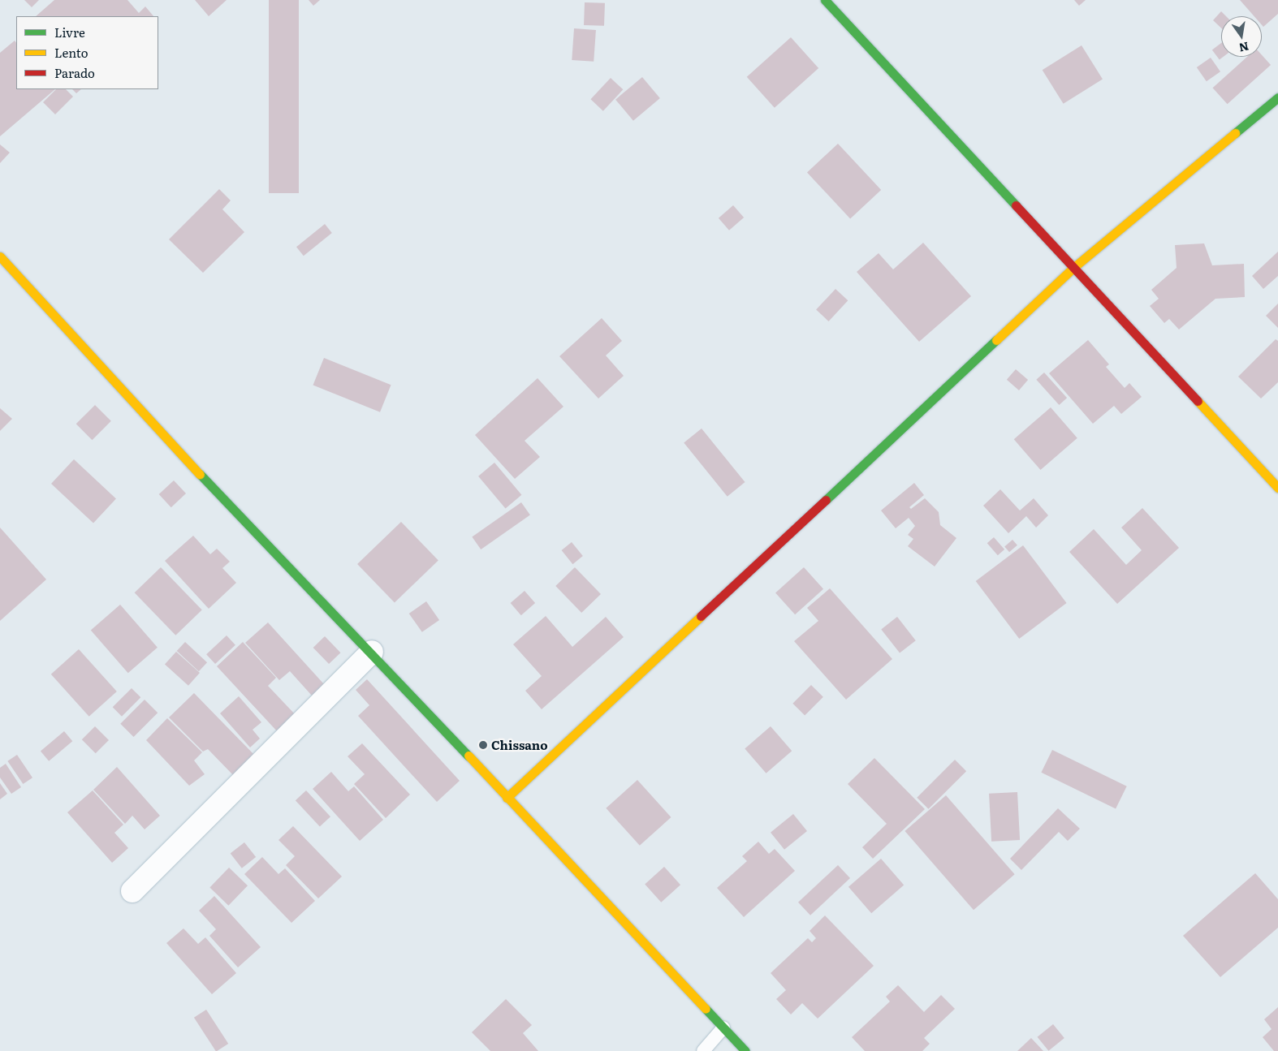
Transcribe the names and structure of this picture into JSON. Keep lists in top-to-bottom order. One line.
{"places":["Chissano"],"legend":["Livre","Lento","Parado"],"north":"bottom"}
